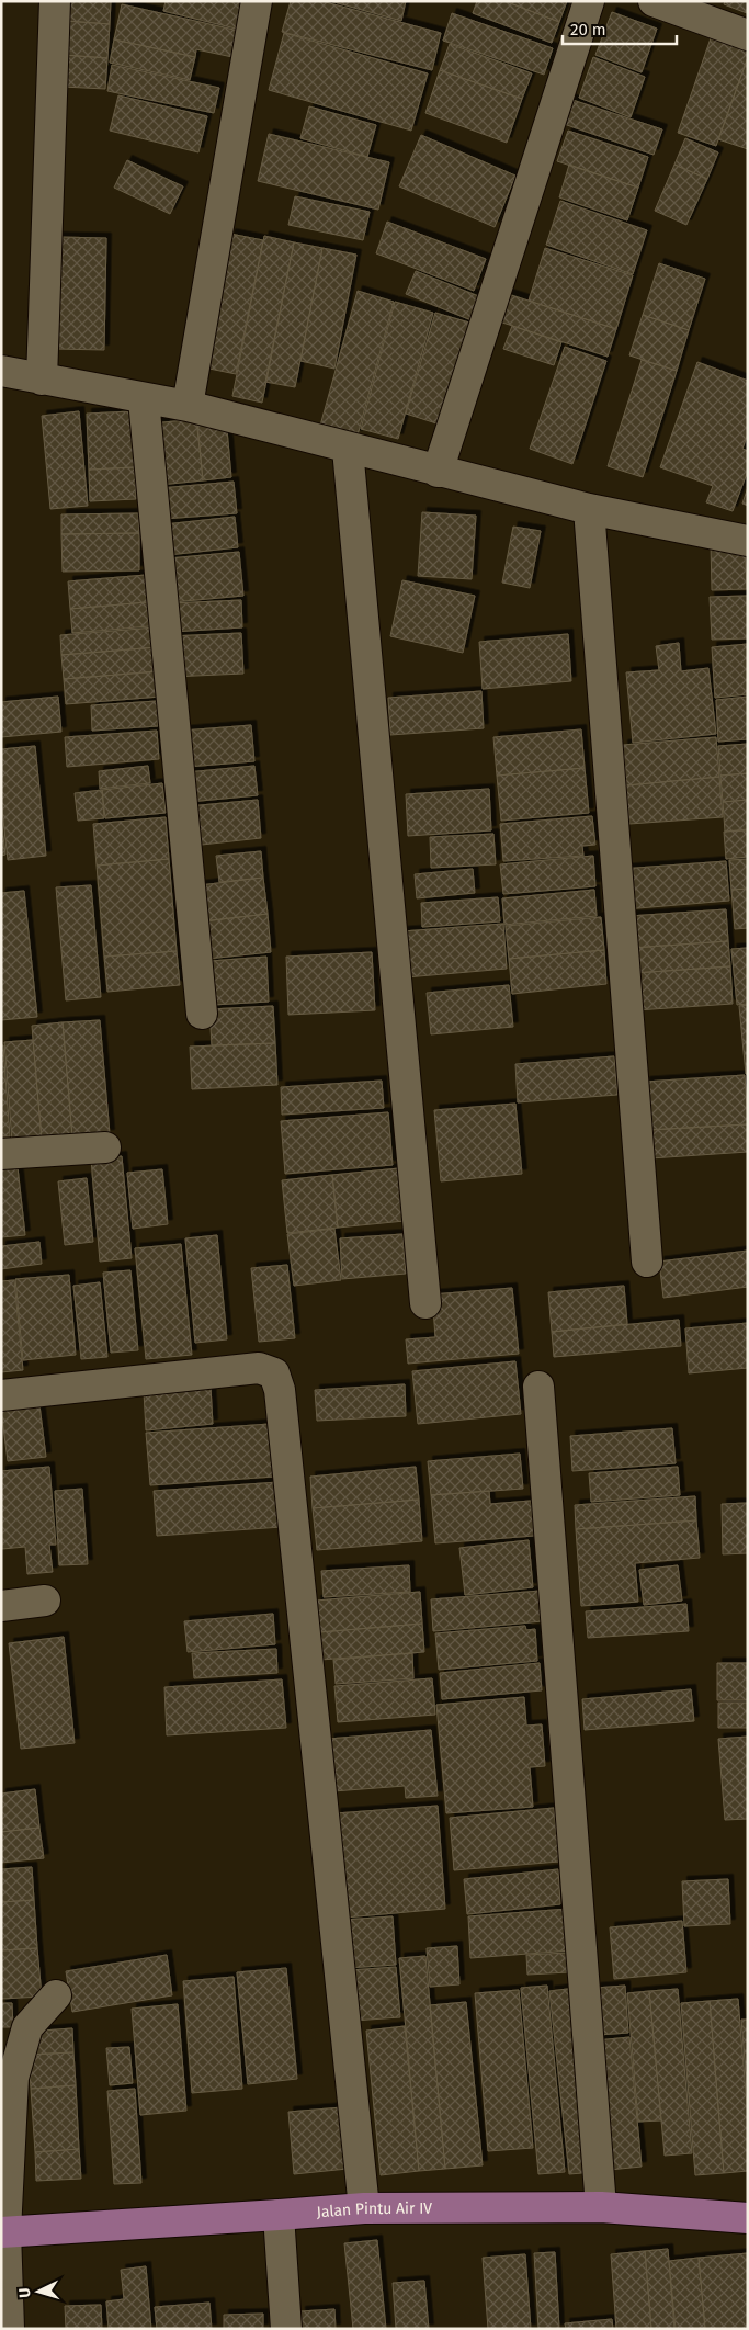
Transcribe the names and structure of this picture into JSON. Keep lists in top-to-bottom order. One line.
{"streets":{"main road":["Jalan Pintu Air IV"]},"scale_bar":"20 m","north":"left"}
